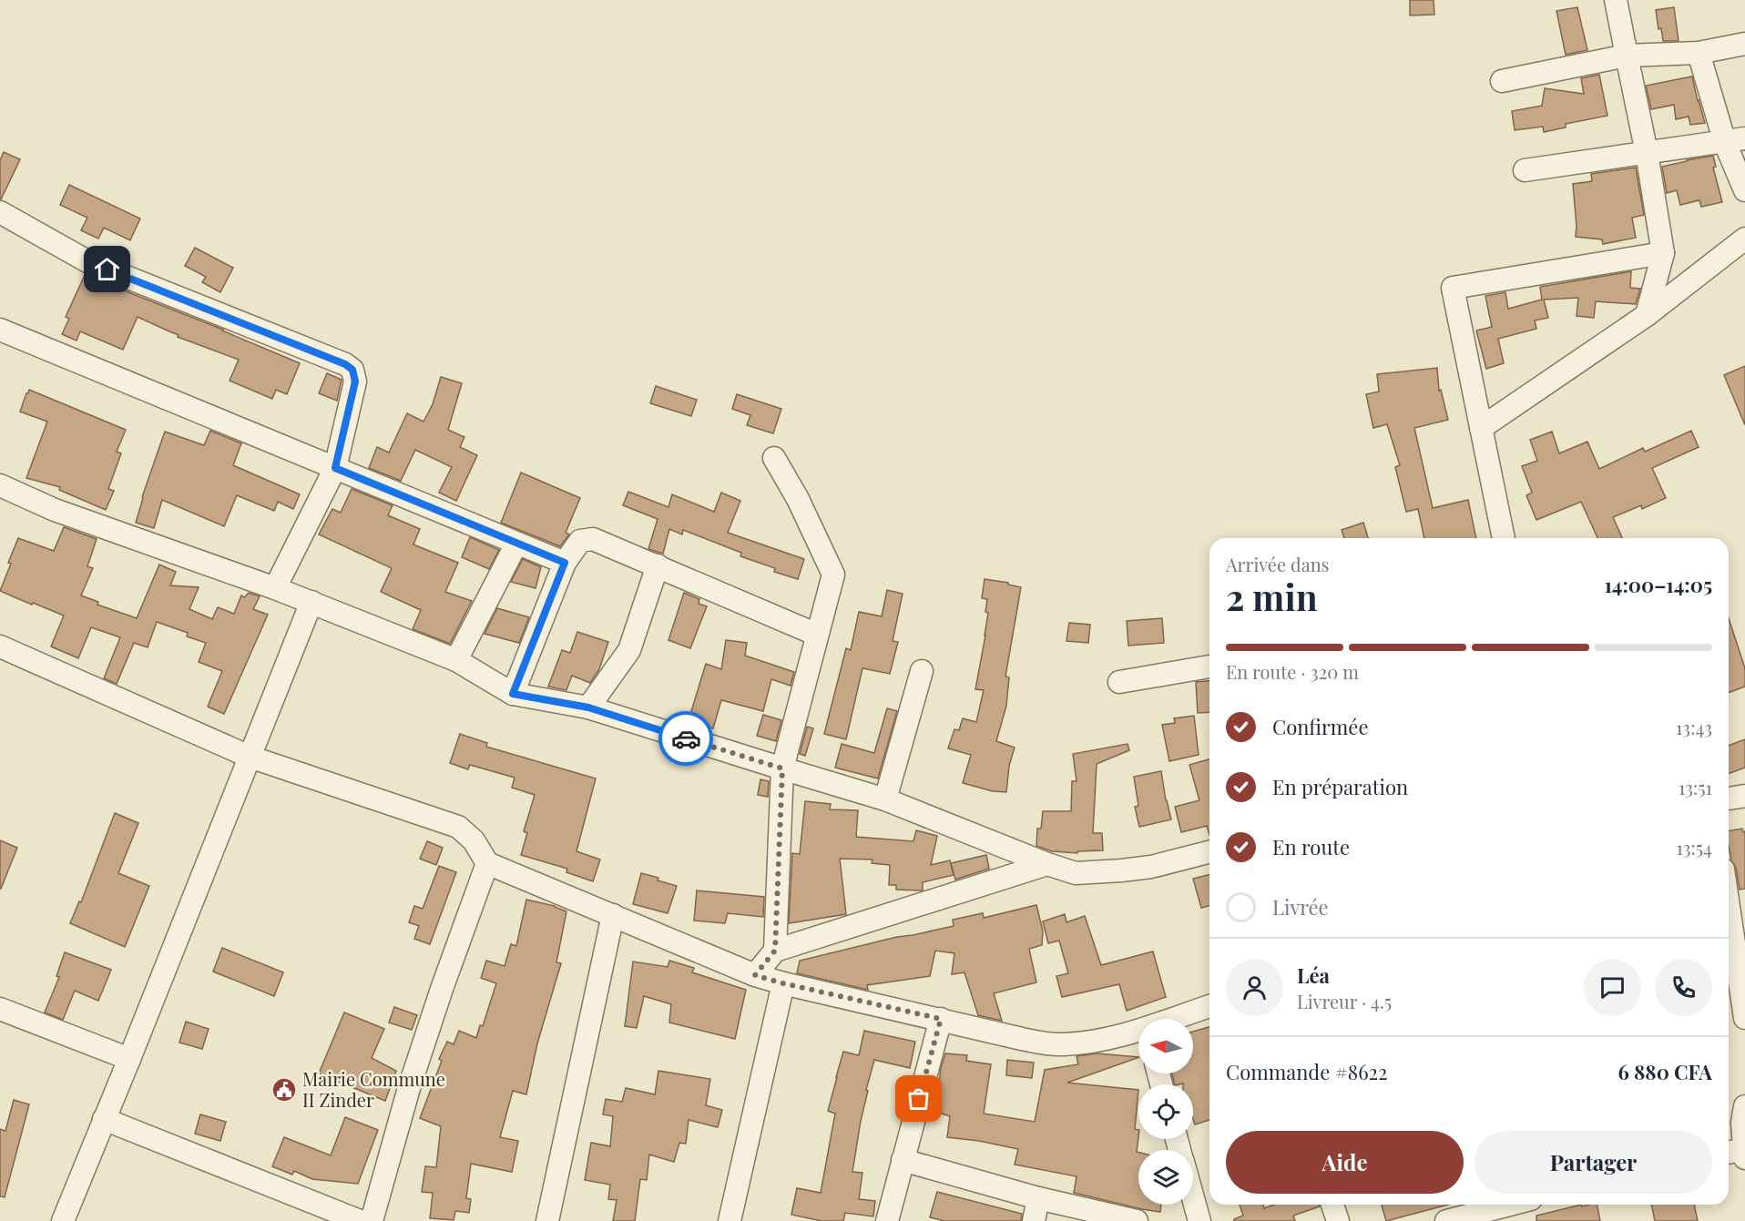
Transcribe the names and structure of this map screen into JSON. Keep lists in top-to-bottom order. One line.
{"places":{"public building":["Mairie Commune II Zinder"]},"north":"left","page":{"heading":["2 min","Arrivée dans","14:00–14:05"],"panel":["Léa","Livreur · 4.5","Commande #8622","6 880 CFA"],"bar":"En route · 320 m","list":[["Confirmée","13:43"],["En préparation","13:51"],["En route","13:54"],"Livrée"],"buttons":["Aide","Partager"]}}
